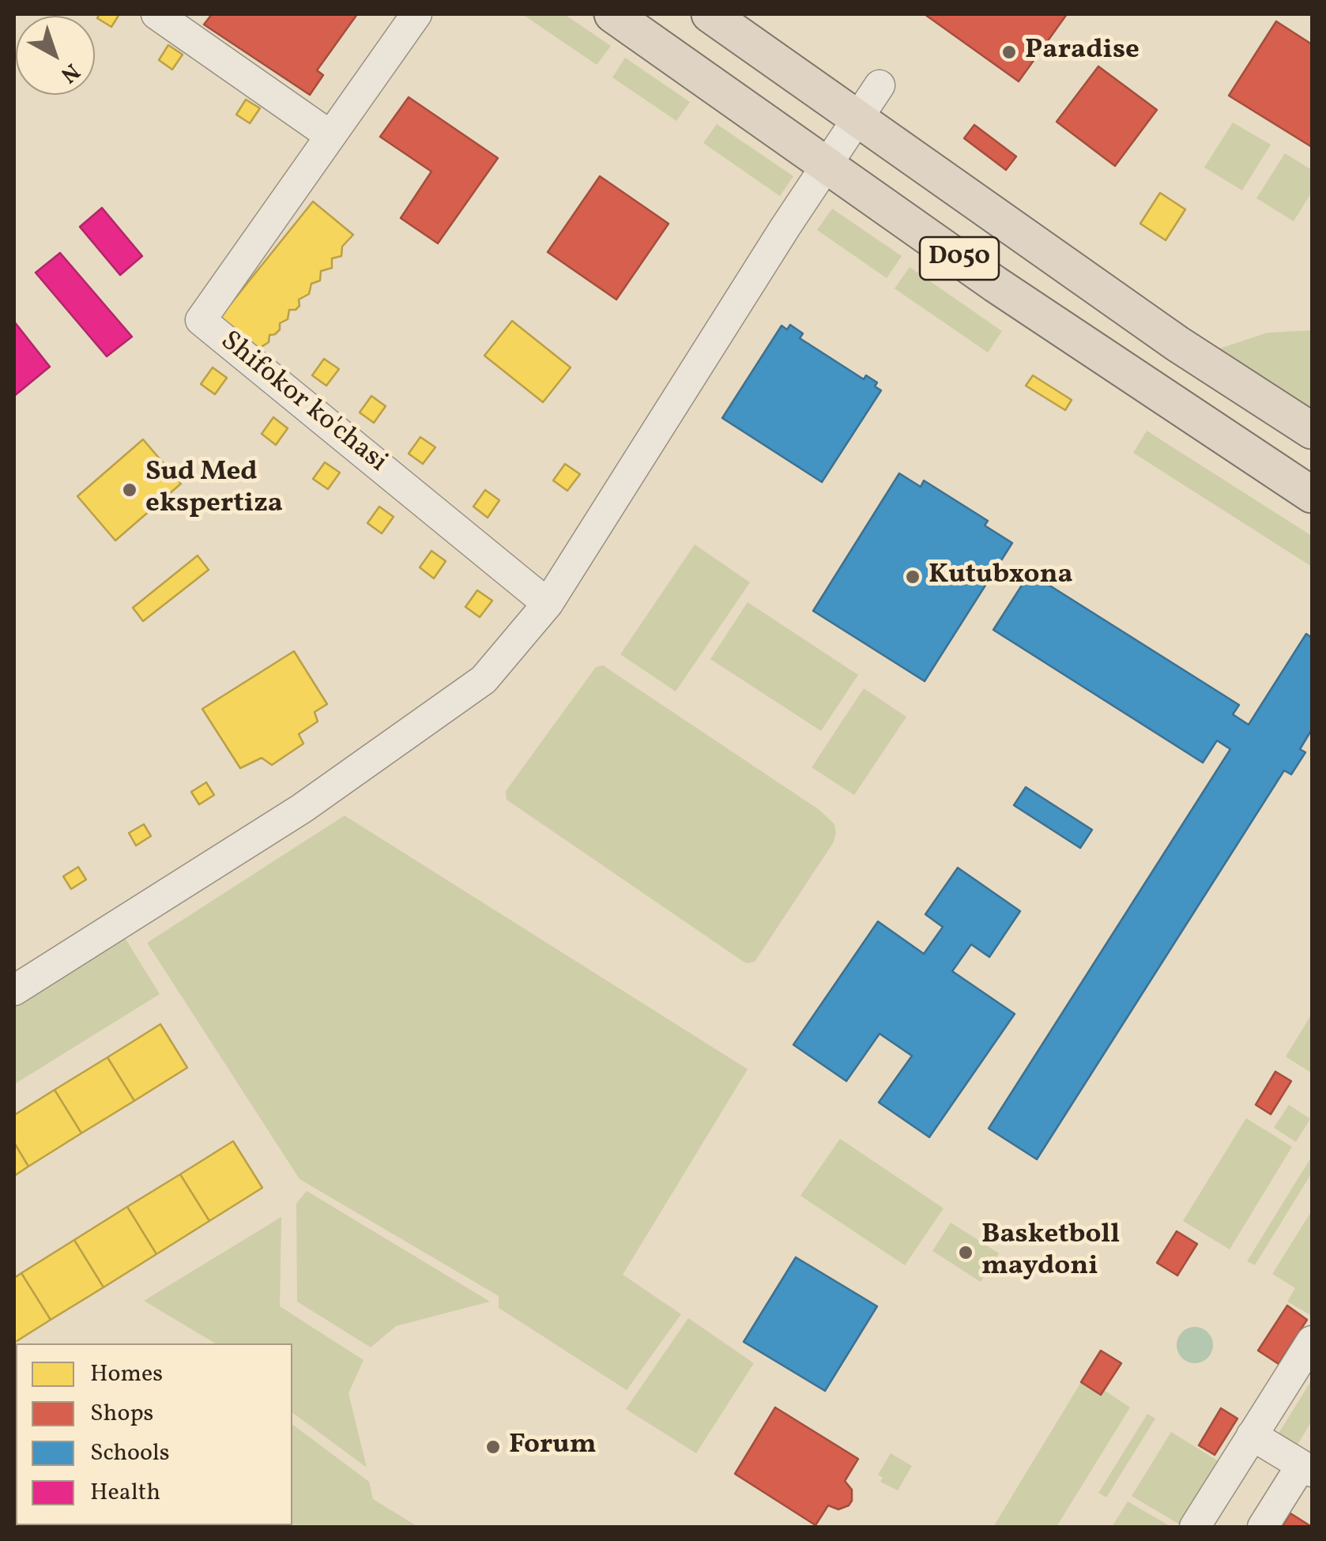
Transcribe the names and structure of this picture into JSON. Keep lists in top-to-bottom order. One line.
{"streets":{"main road":["D050"],"street":["Shifokor ko'chasi"]},"places":["Paradise","Sud Med ekspertiza","Kutubxona","Basketboll maydoni","Forum"],"legend":["Homes","Shops","Schools","Health"],"north":"bottom right"}
